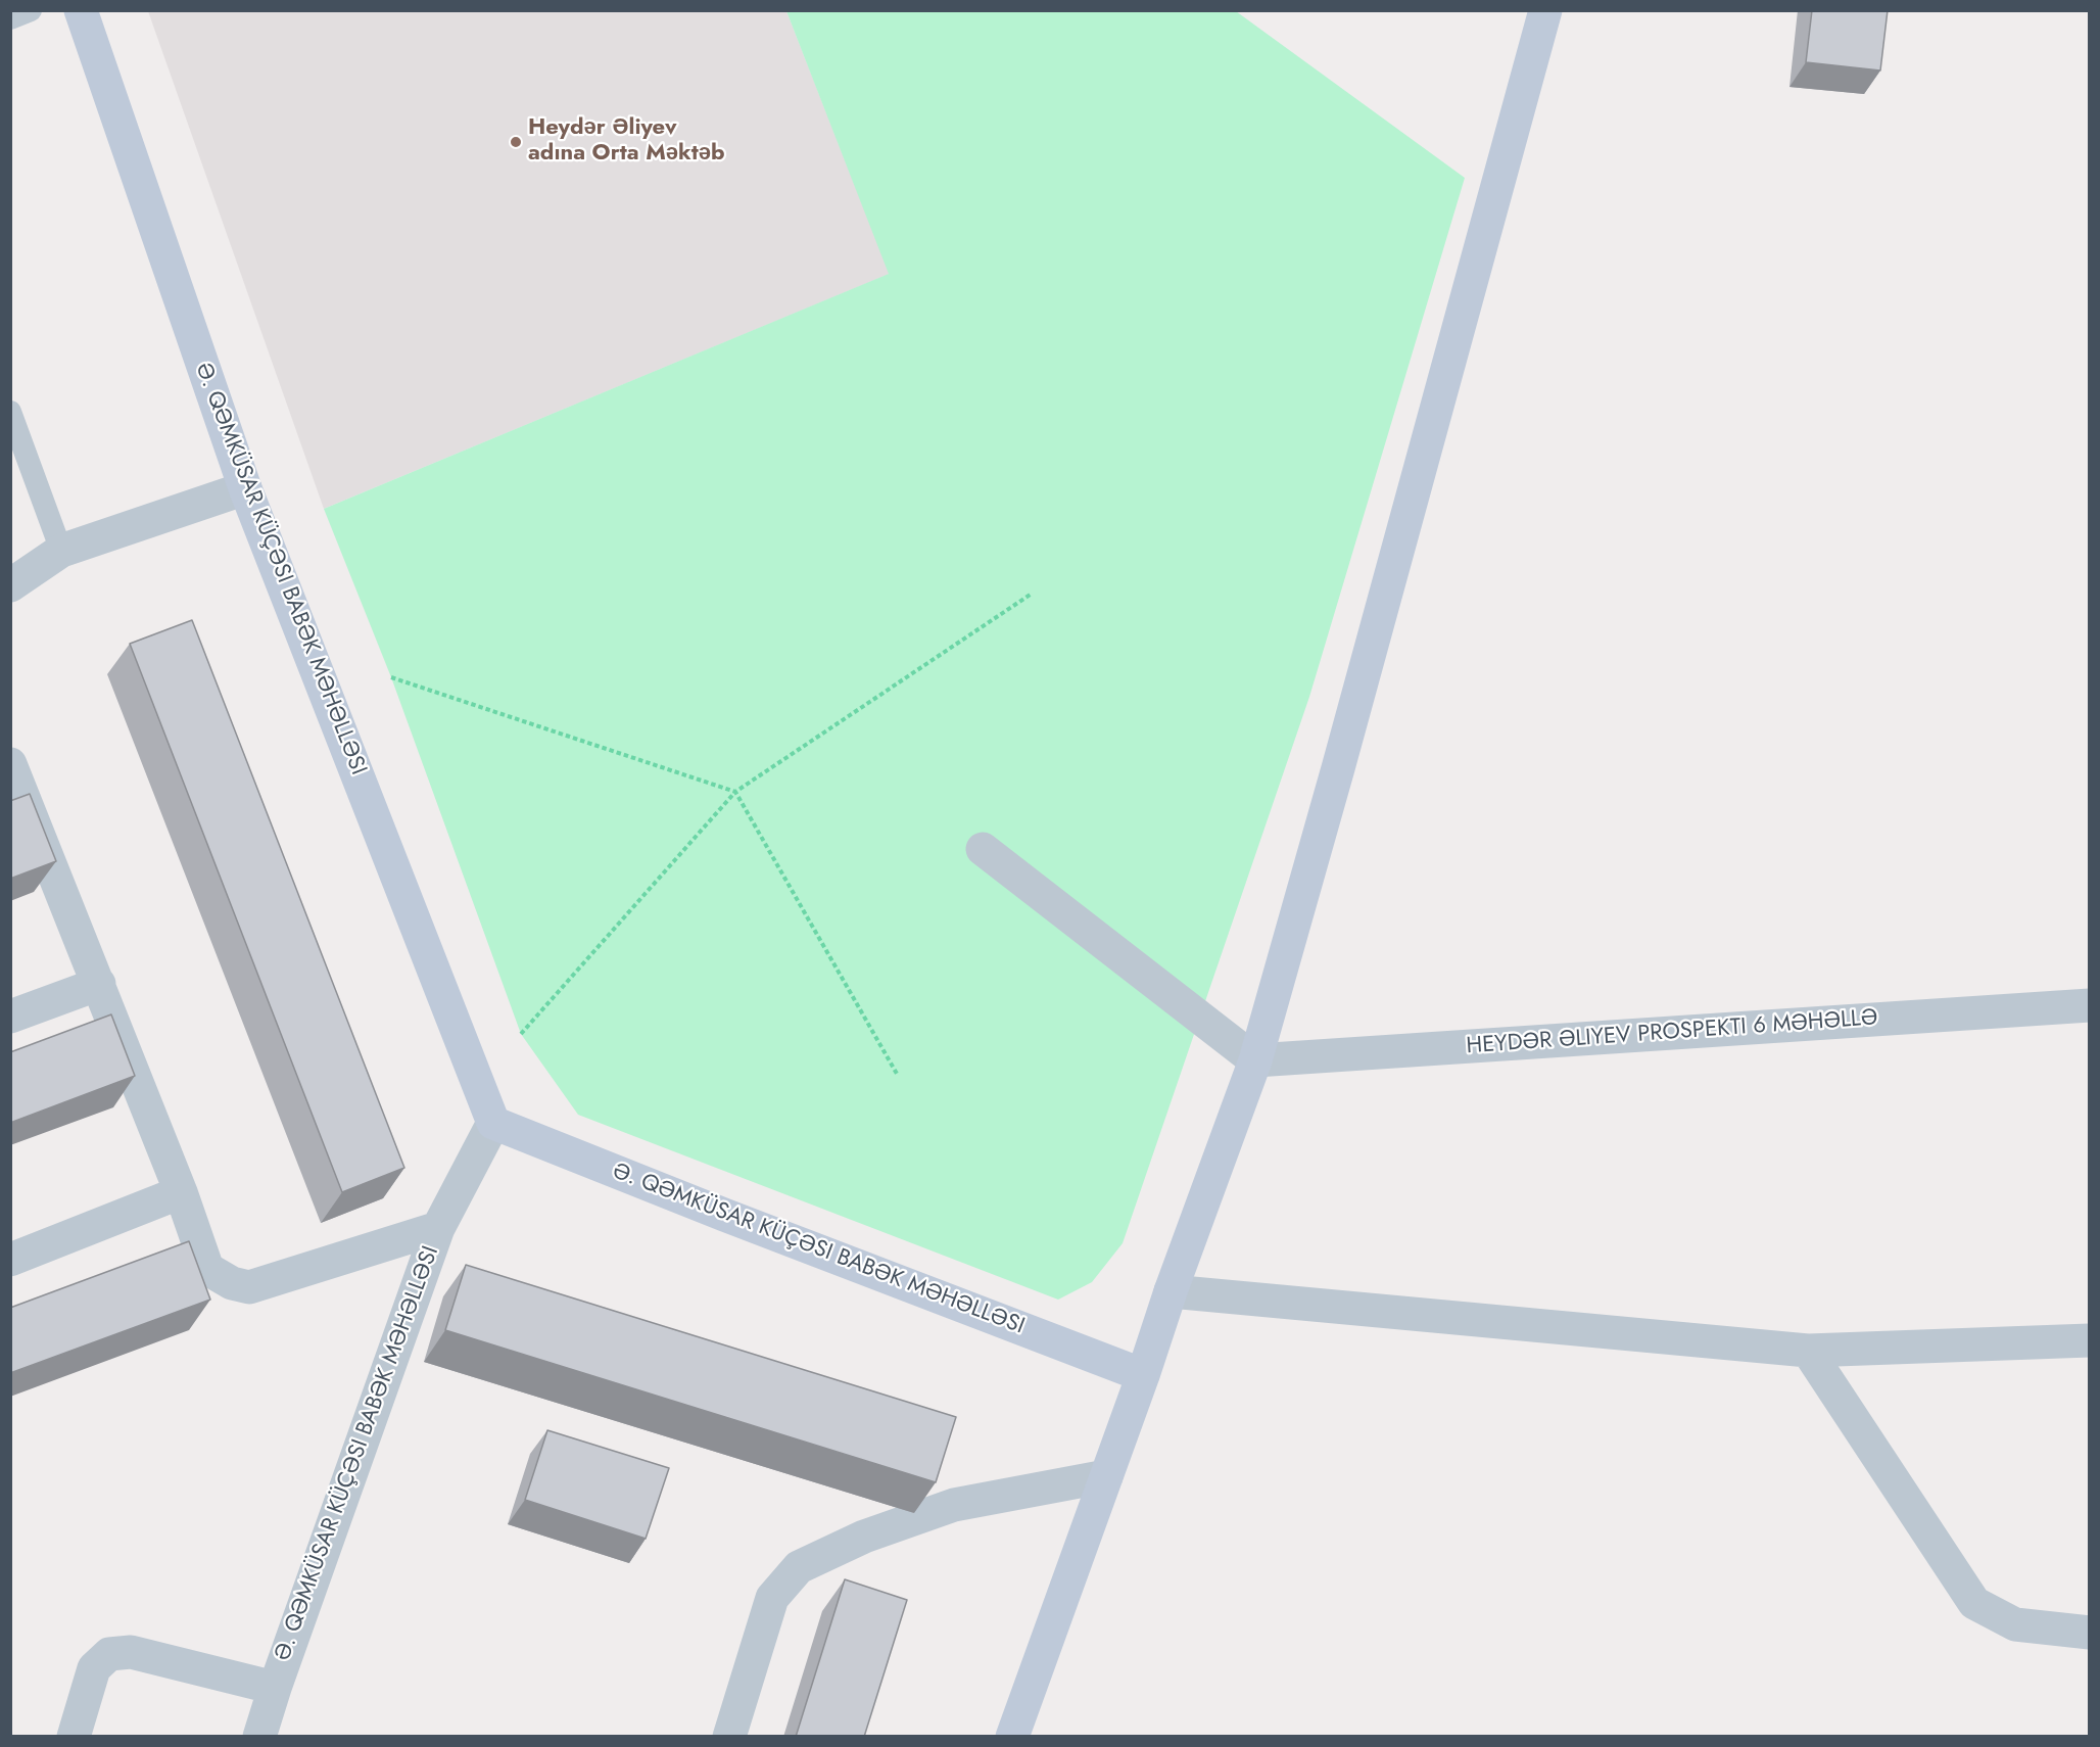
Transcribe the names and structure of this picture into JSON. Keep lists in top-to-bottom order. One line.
{"streets":{"main road":["Ə. QƏMKÜSAR KÜÇƏSI BABƏK MƏHƏLLƏSI"],"street":["HEYDƏR ƏLIYEV PROSPEKTI 6 MƏHƏLLƏ"]},"places":["Heydər Əliyev adına Orta Məktəb"]}
